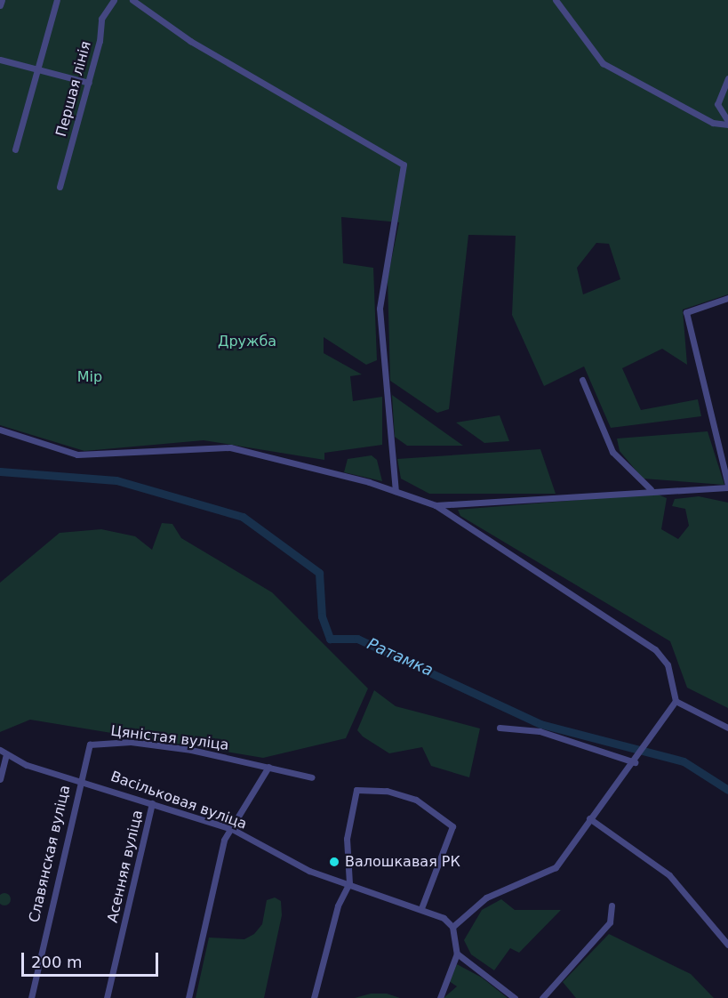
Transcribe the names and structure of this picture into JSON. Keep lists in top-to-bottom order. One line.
{"streets":{"street":["Першая лінія","Цяністая вуліца","Васільковая вуліца","Славянская вуліца","Асенняя вуліца"]},"crossings":[["Цяністая вуліца","Васільковая вуліца"],["Цяністая вуліца","Славянская вуліца"],["Васільковая вуліца","Славянская вуліца"],["Васільковая вуліца","Асенняя вуліца"]],"water":["Ратамка"],"parks":["Дружба","Мір"],"places":["Валошкавая РК"],"scale_bar":"200 m"}
